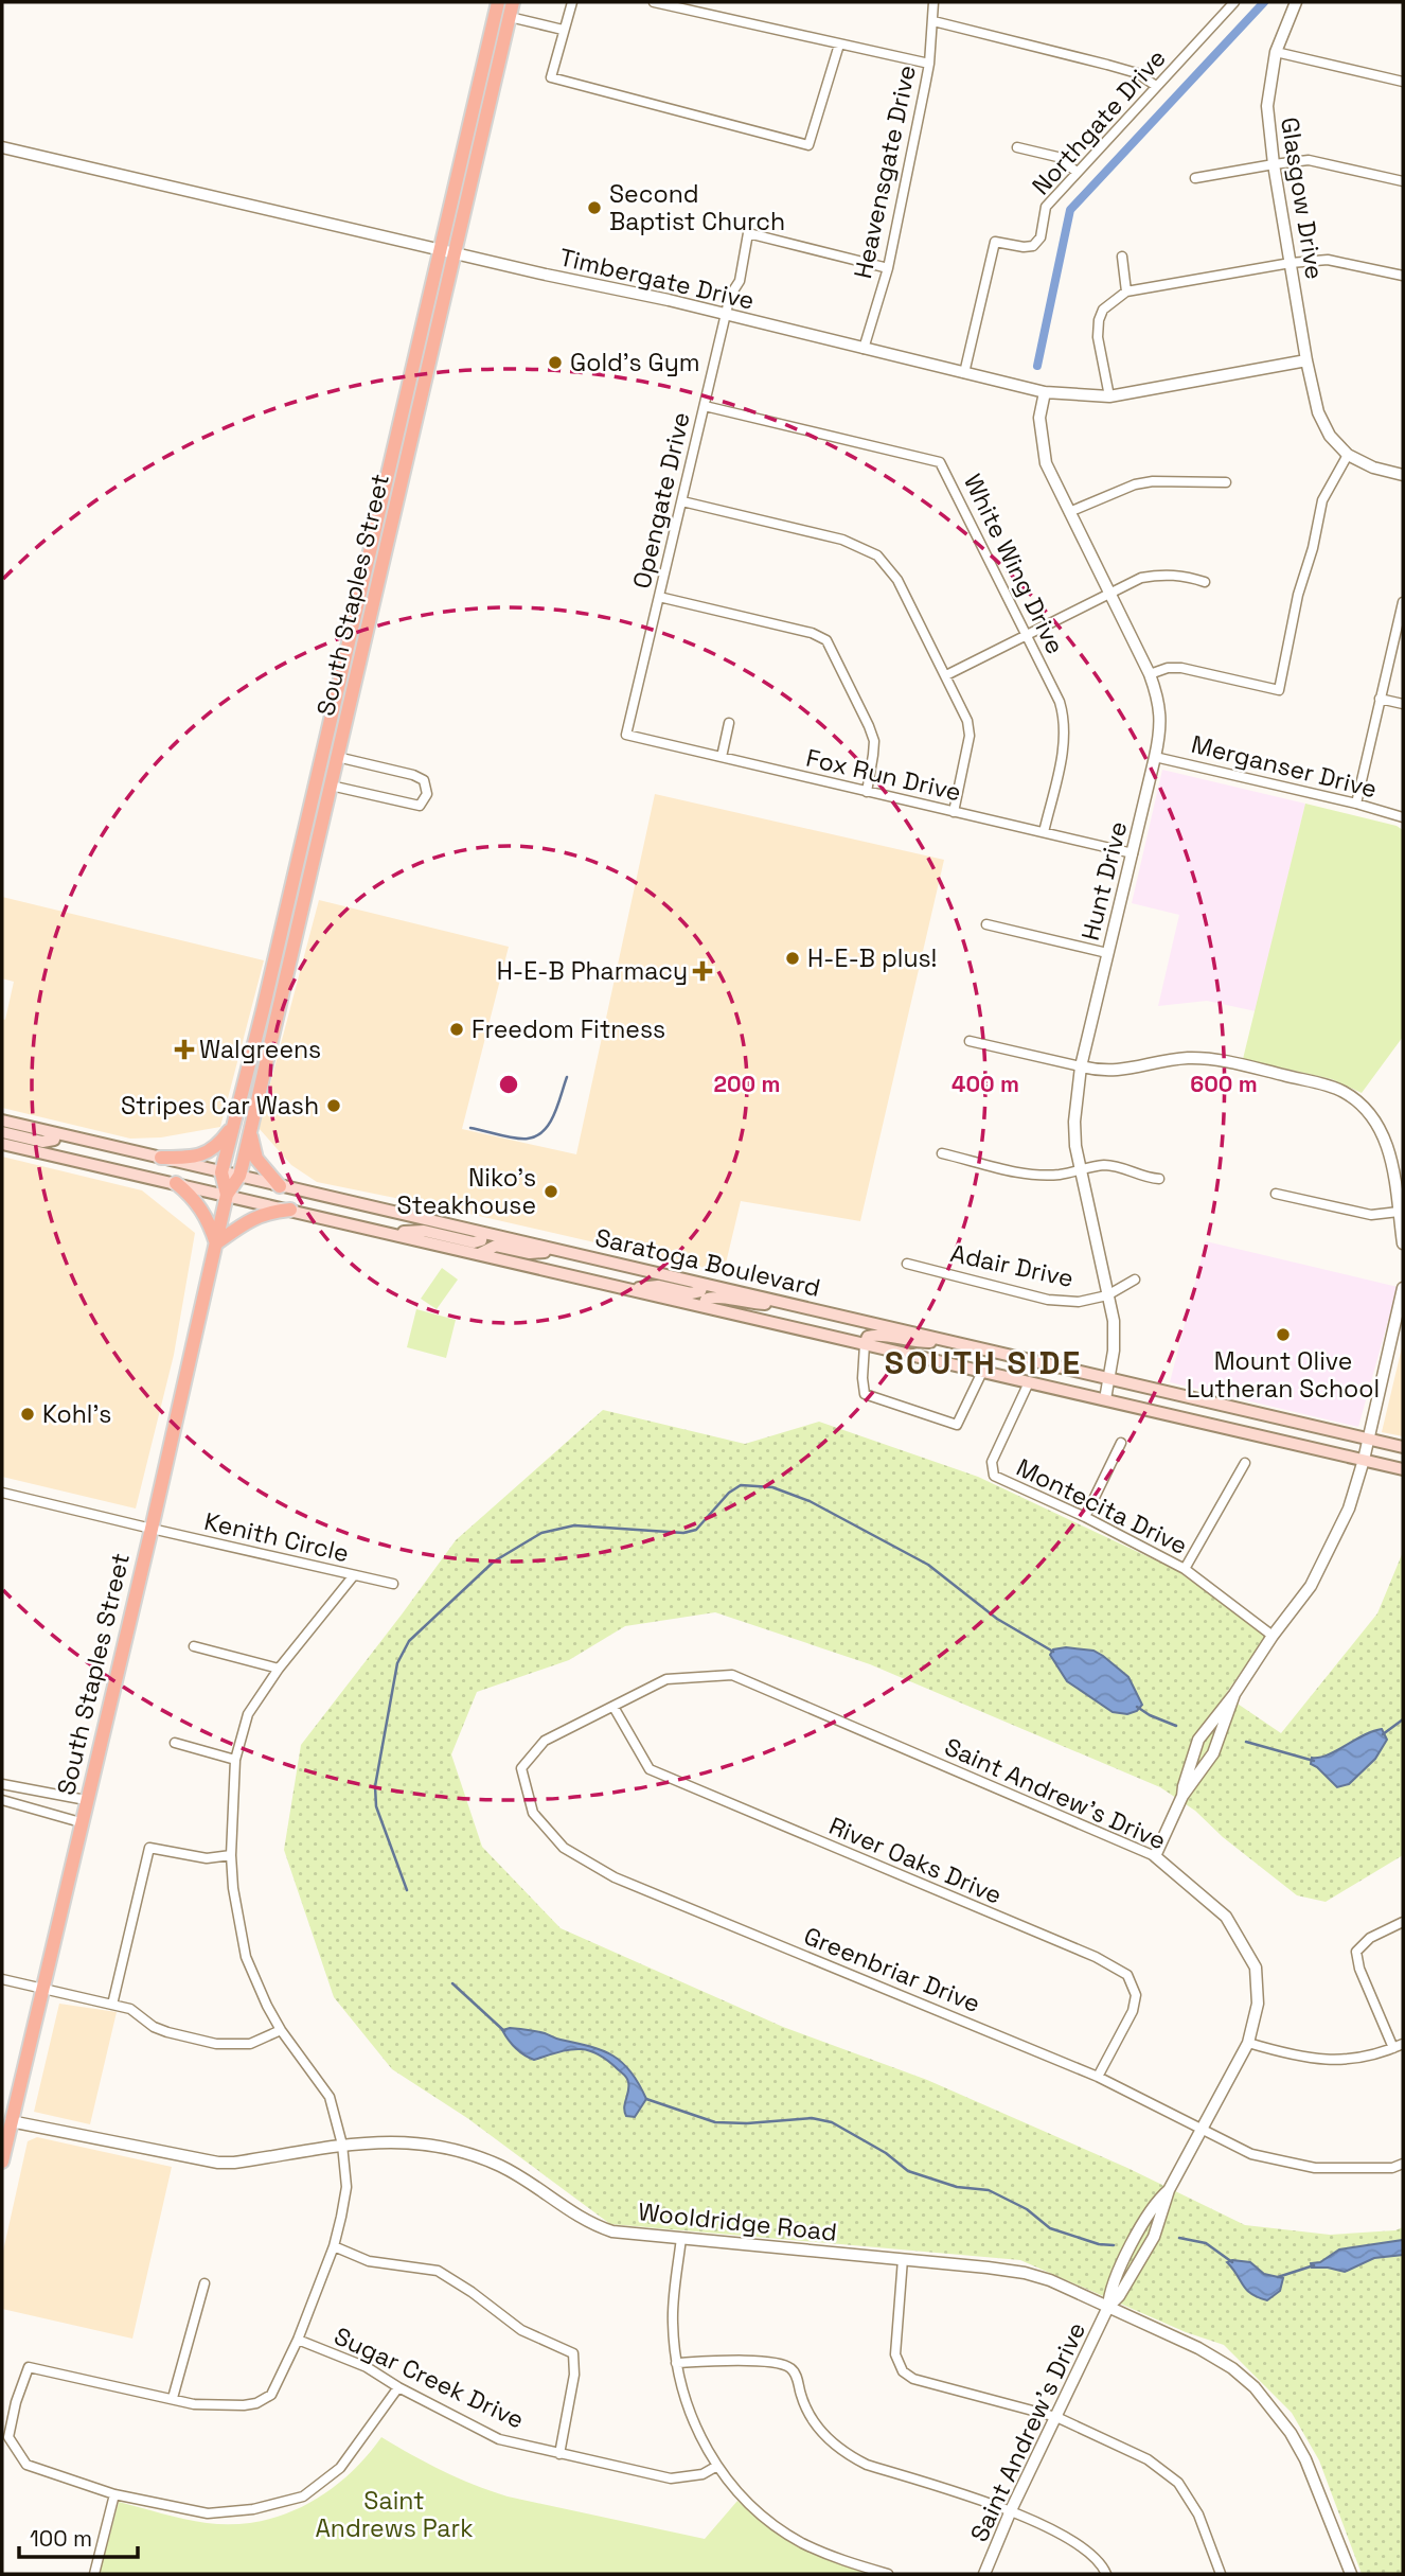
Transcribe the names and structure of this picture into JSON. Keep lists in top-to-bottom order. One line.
{"streets":{"main road":["South Staples Street","Saratoga Boulevard"],"street":["Northgate Drive","Heavensgate Drive","Glasgow Drive","Timbergate Drive","Opengate Drive","White Wing Drive","Merganser Drive","Fox Run Drive","Hunt Drive","Adair Drive","Montecita Drive","Kenith Circle","Saint Andrew's Drive","River Oaks Drive","Greenbriar Drive","Wooldridge Road","Sugar Creek Drive"]},"crossings":[["Northgate Drive","Timbergate Drive"],["Heavensgate Drive","Timbergate Drive"],["Heavensgate Drive","Opengate Drive"],["Glasgow Drive","Timbergate Drive"],["Timbergate Drive","Opengate Drive"],["Timbergate Drive","South Staples Street"],["Timbergate Drive","Hunt Drive"],["Opengate Drive","White Wing Drive"],["Opengate Drive","Fox Run Drive"],["White Wing Drive","Fox Run Drive"],["South Staples Street","Saratoga Boulevard"],["South Staples Street","Kenith Circle"],["South Staples Street","Wooldridge Road"],["Merganser Drive","Hunt Drive"],["Fox Run Drive","Hunt Drive"],["Hunt Drive","Saratoga Boulevard"],["Hunt Drive","Adair Drive"],["Saratoga Boulevard","Montecita Drive"],["Saint Andrew's Drive","River Oaks Drive"],["Saint Andrew's Drive","Greenbriar Drive"],["Saint Andrew's Drive","Wooldridge Road"],["River Oaks Drive","Greenbriar Drive"]],"districts":["SOUTH SIDE"],"parks":["Saint Andrews Park"],"places":{"other":["Second Baptist Church","Gold's Gym","H-E-B plus!","Freedom Fitness","Stripes Car Wash","Niko's Steakhouse","Mount Olive Lutheran School","Kohl's"],"health":["H-E-B Pharmacy","Walgreens"]},"scale_bar":"100 m","rings":["200 m","400 m","600 m"]}
